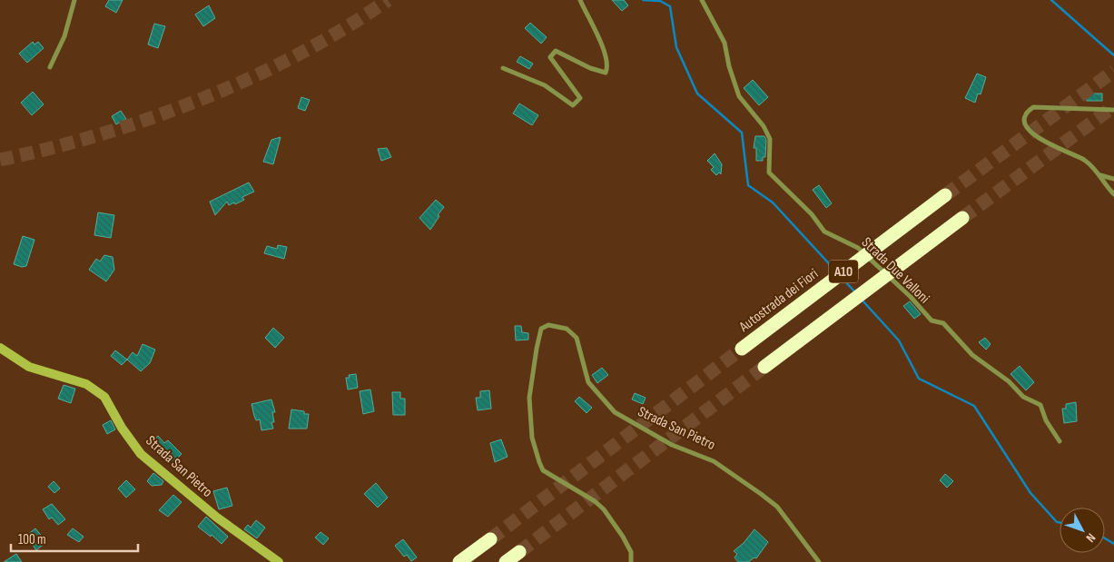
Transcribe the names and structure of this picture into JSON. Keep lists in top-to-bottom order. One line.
{"streets":{"highway":["A10","Autostrada dei Fiori"],"street":["Strada Due Valloni","Strada San Pietro"]},"scale_bar":"100 m","north":"bottom right"}
